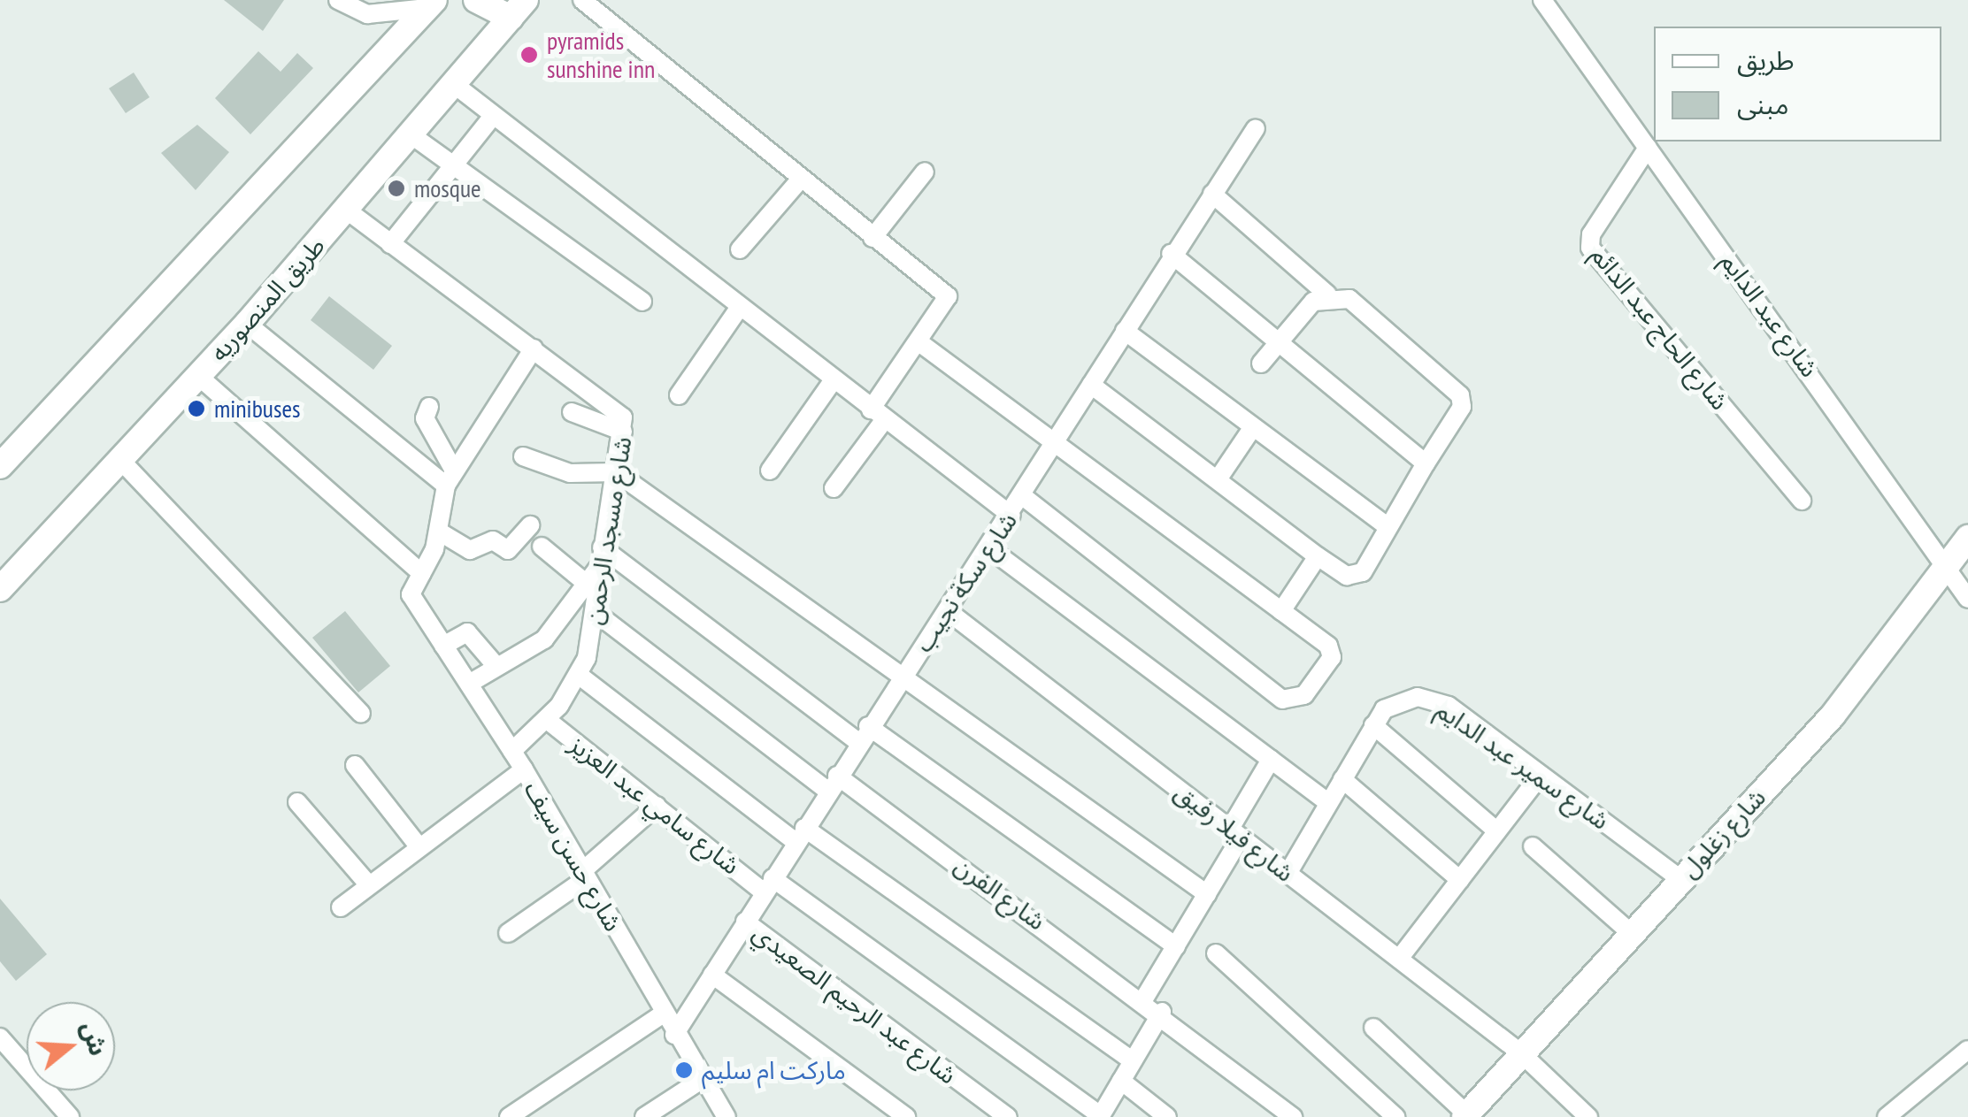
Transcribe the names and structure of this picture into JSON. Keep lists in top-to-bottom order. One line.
{"streets":{"main road":["طريق المنصوريه","شارع زغلول"],"street":["شارع عبد الدايم","شارع الحاج عبد الدائم","شارع مسجد الرحمن","شارع سكة نجيب","شارع سمير عبد الدايم","شارع سامي عبد العزيز","شارع فيلا رفيق","شارع حسن سيف","شارع الفرن","شارع عبد الرحيم الصعيدي"]},"crossings":[["طريق المنصوريه","شارع مسجد الرحمن"],["شارع عبد الدايم","شارع الحاج عبد الدائم"],["شارع عبد الدايم","شارع زغلول"],["شارع مسجد الرحمن","شارع سامي عبد العزيز"],["شارع مسجد الرحمن","شارع حسن سيف"],["شارع مسجد الرحمن","شارع الفرن"],["شارع سكة نجيب","شارع سامي عبد العزيز"],["شارع سكة نجيب","شارع فيلا رفيق"],["شارع سكة نجيب","شارع حسن سيف"],["شارع سكة نجيب","شارع الفرن"],["شارع سكة نجيب","شارع عبد الرحيم الصعيدي"],["شارع سمير عبد الدايم","شارع فيلا رفيق"],["شارع سمير عبد الدايم","شارع زغلول"],["شارع فيلا رفيق","شارع زغلول"]],"places":["pyramids sunshine inn","mosque","minibuses","ماركت ام سليم"],"legend":["طريق","مبنى"],"north":"right"}
